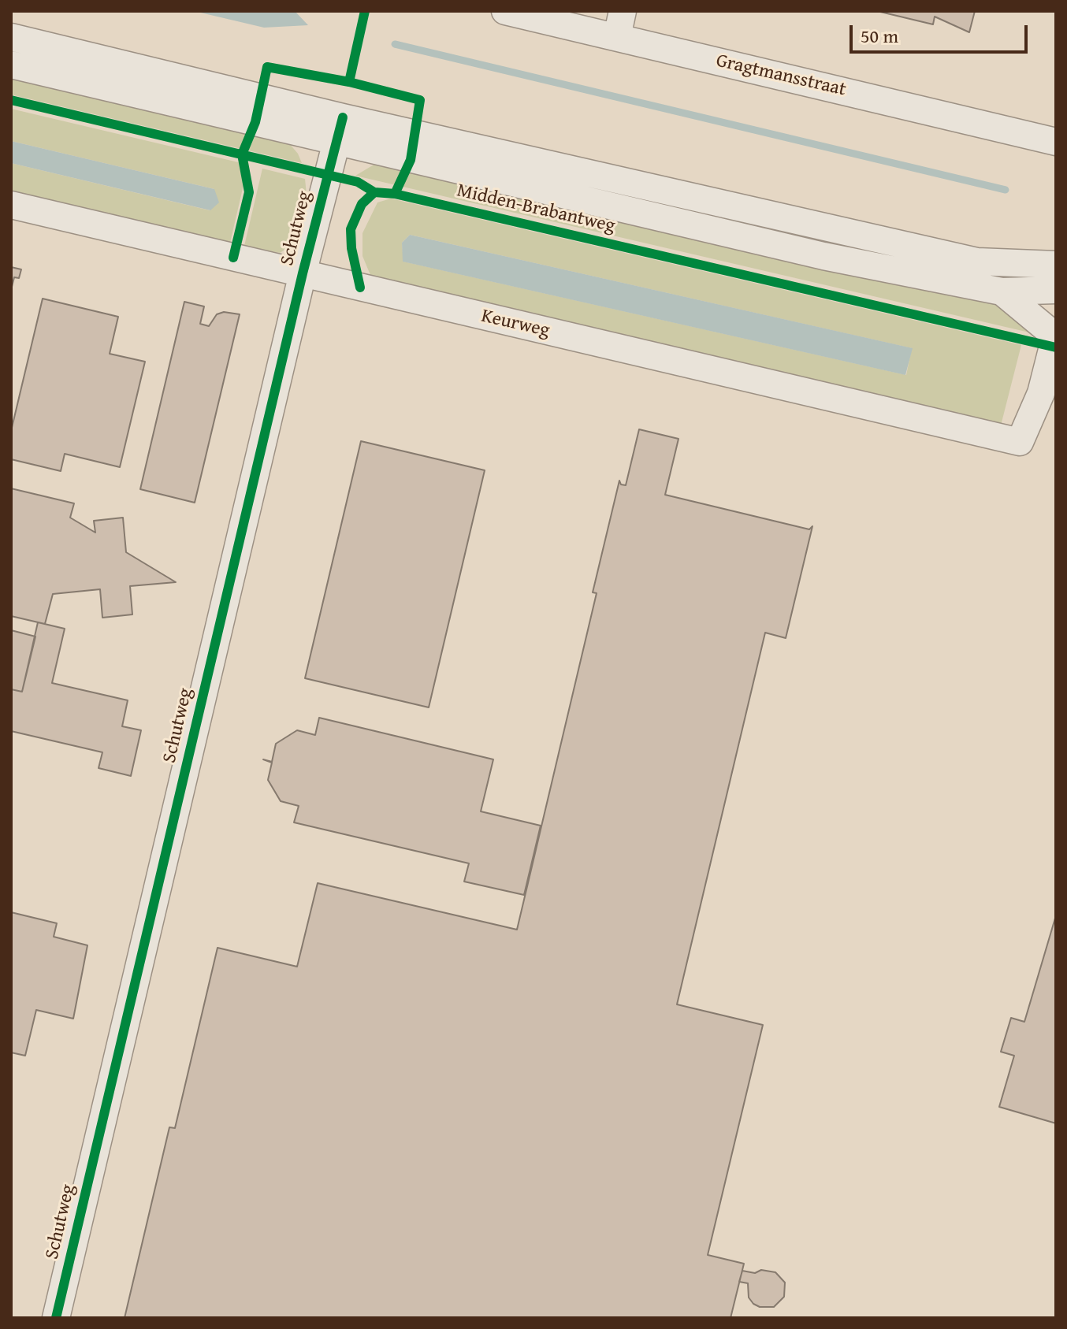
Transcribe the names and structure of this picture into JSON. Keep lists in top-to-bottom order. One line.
{"streets":{"street":["Gragtmansstraat","Midden-Brabantweg","Schutweg","Keurweg"]},"crossings":[["Midden-Brabantweg","Schutweg"],["Midden-Brabantweg","Keurweg"],["Schutweg","Keurweg"]],"scale_bar":"50 m"}
